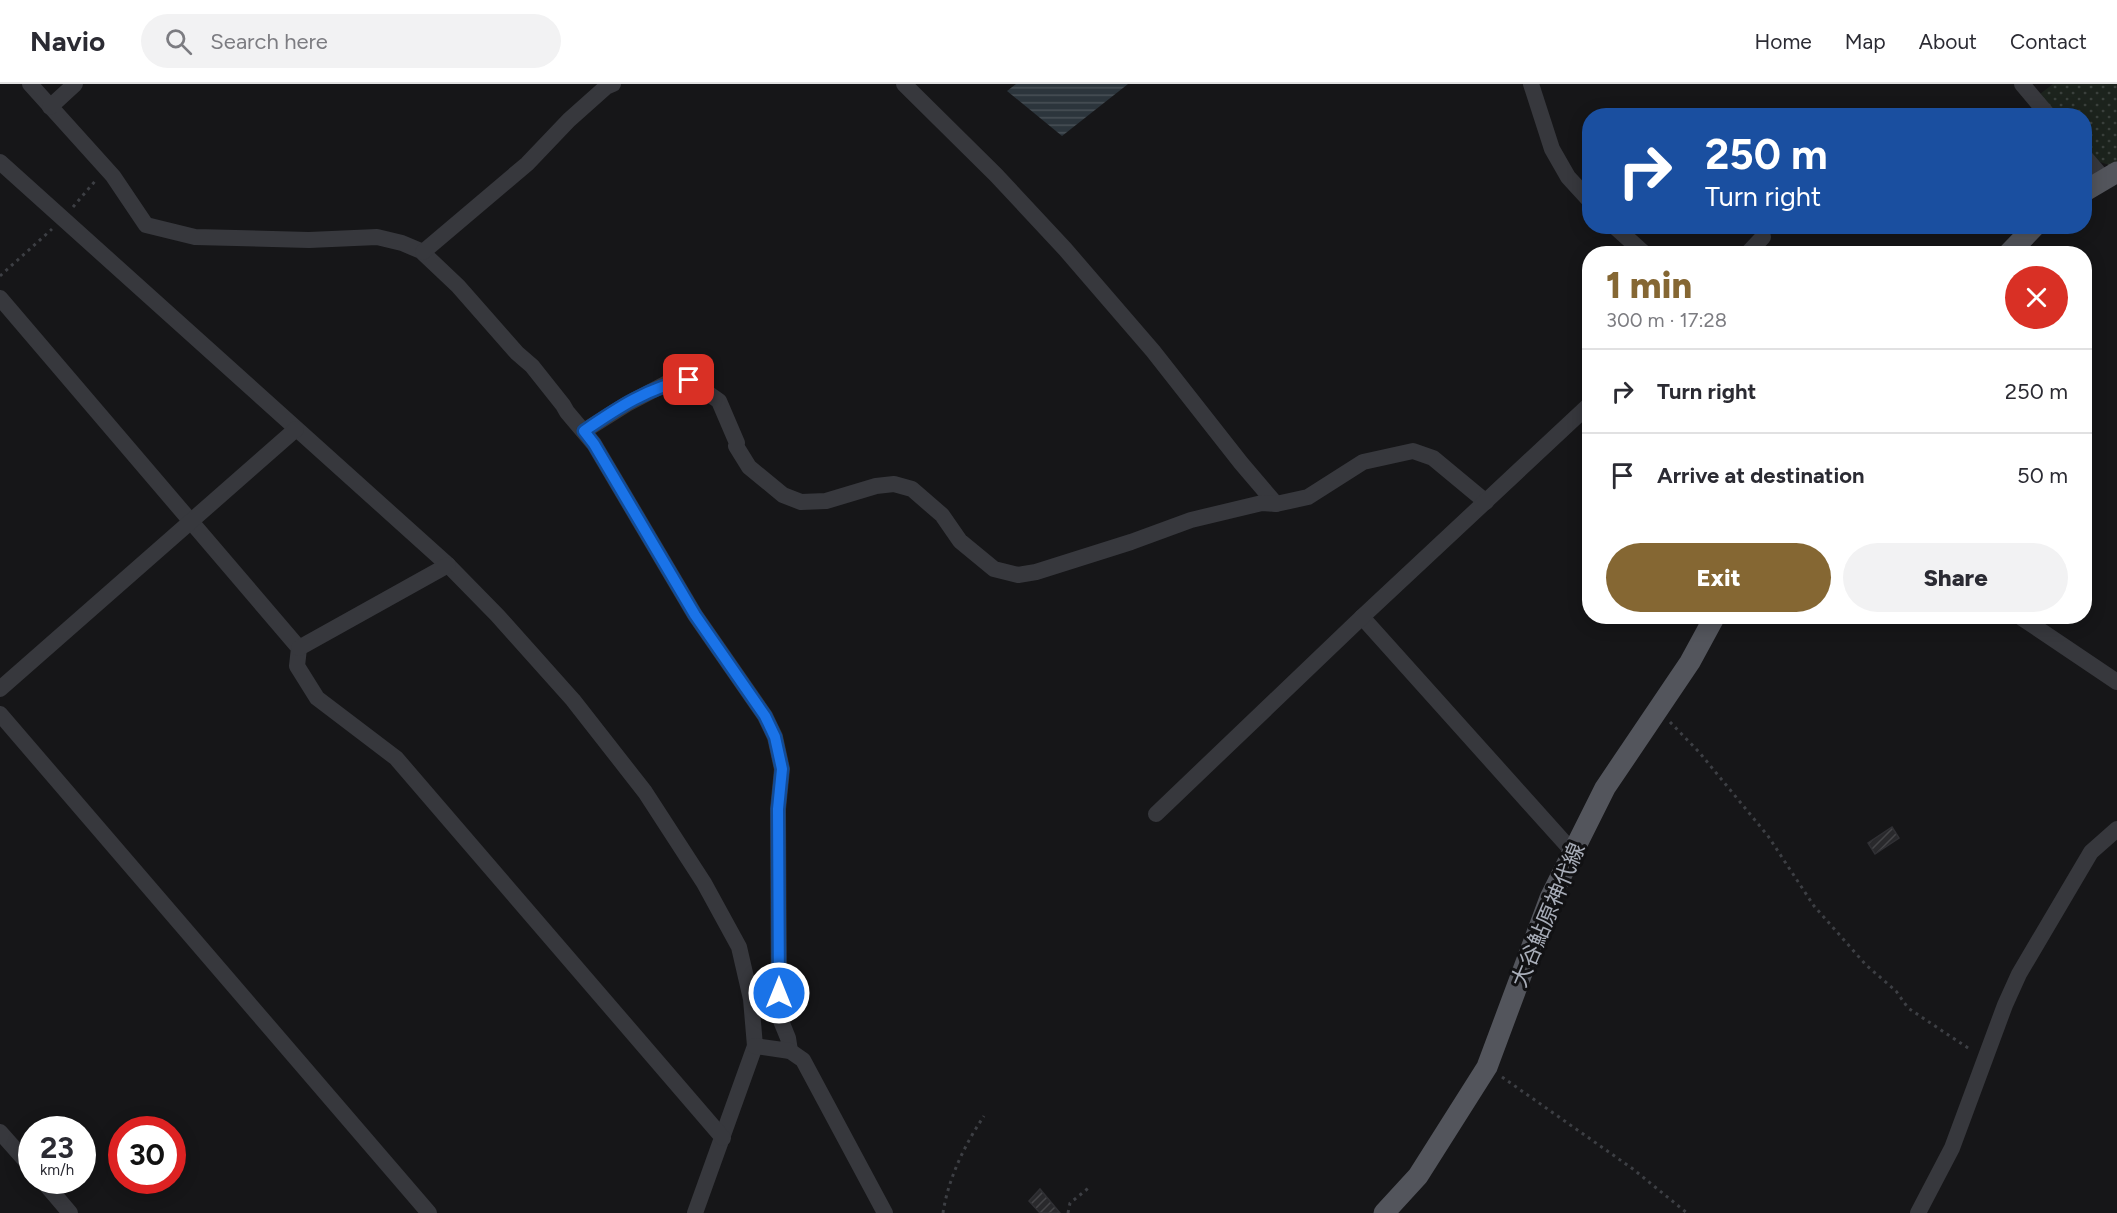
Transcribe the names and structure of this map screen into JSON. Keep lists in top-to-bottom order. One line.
{"streets":{"main road":["大谷鮎原神代線"]},"page":{"header":"Navio","search":"Search here","nav":["Home","Map","About","Contact"],"turn":["250 m","Turn right"],"heading":["1 min","300 m · 17:28"],"list":[{"name":"Turn right","value":"250 m"},{"name":"Arrive at destination","value":"50 m"}],"buttons":["Exit","Share"],"speed":"23 km/h","limit":"30"}}
